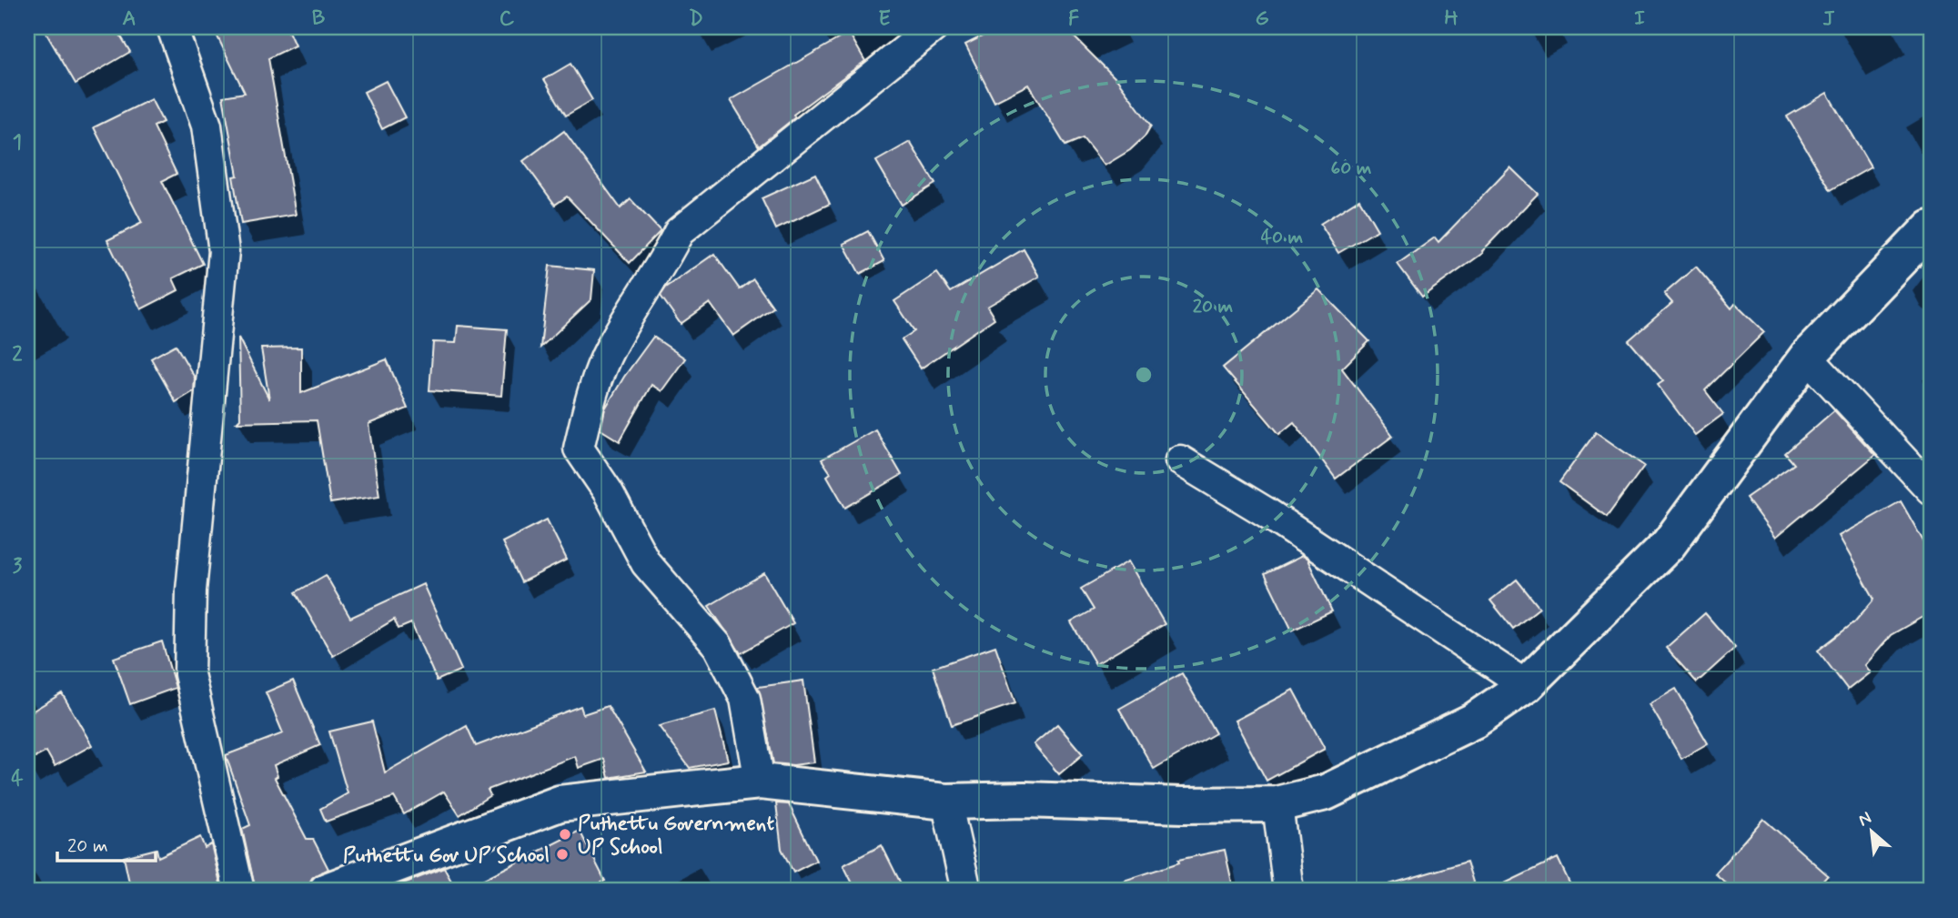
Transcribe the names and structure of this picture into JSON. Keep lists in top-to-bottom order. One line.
{"places":["Puthettu Government UP School","Puthettu Gov UP School"],"scale_bar":"20 m","north":"top left","grid":{"columns":["A","B","C","D","E","F","G","H","I","J"],"rows":["1","2","3","4"]},"rings":["60 m","40 m","20 m"]}
